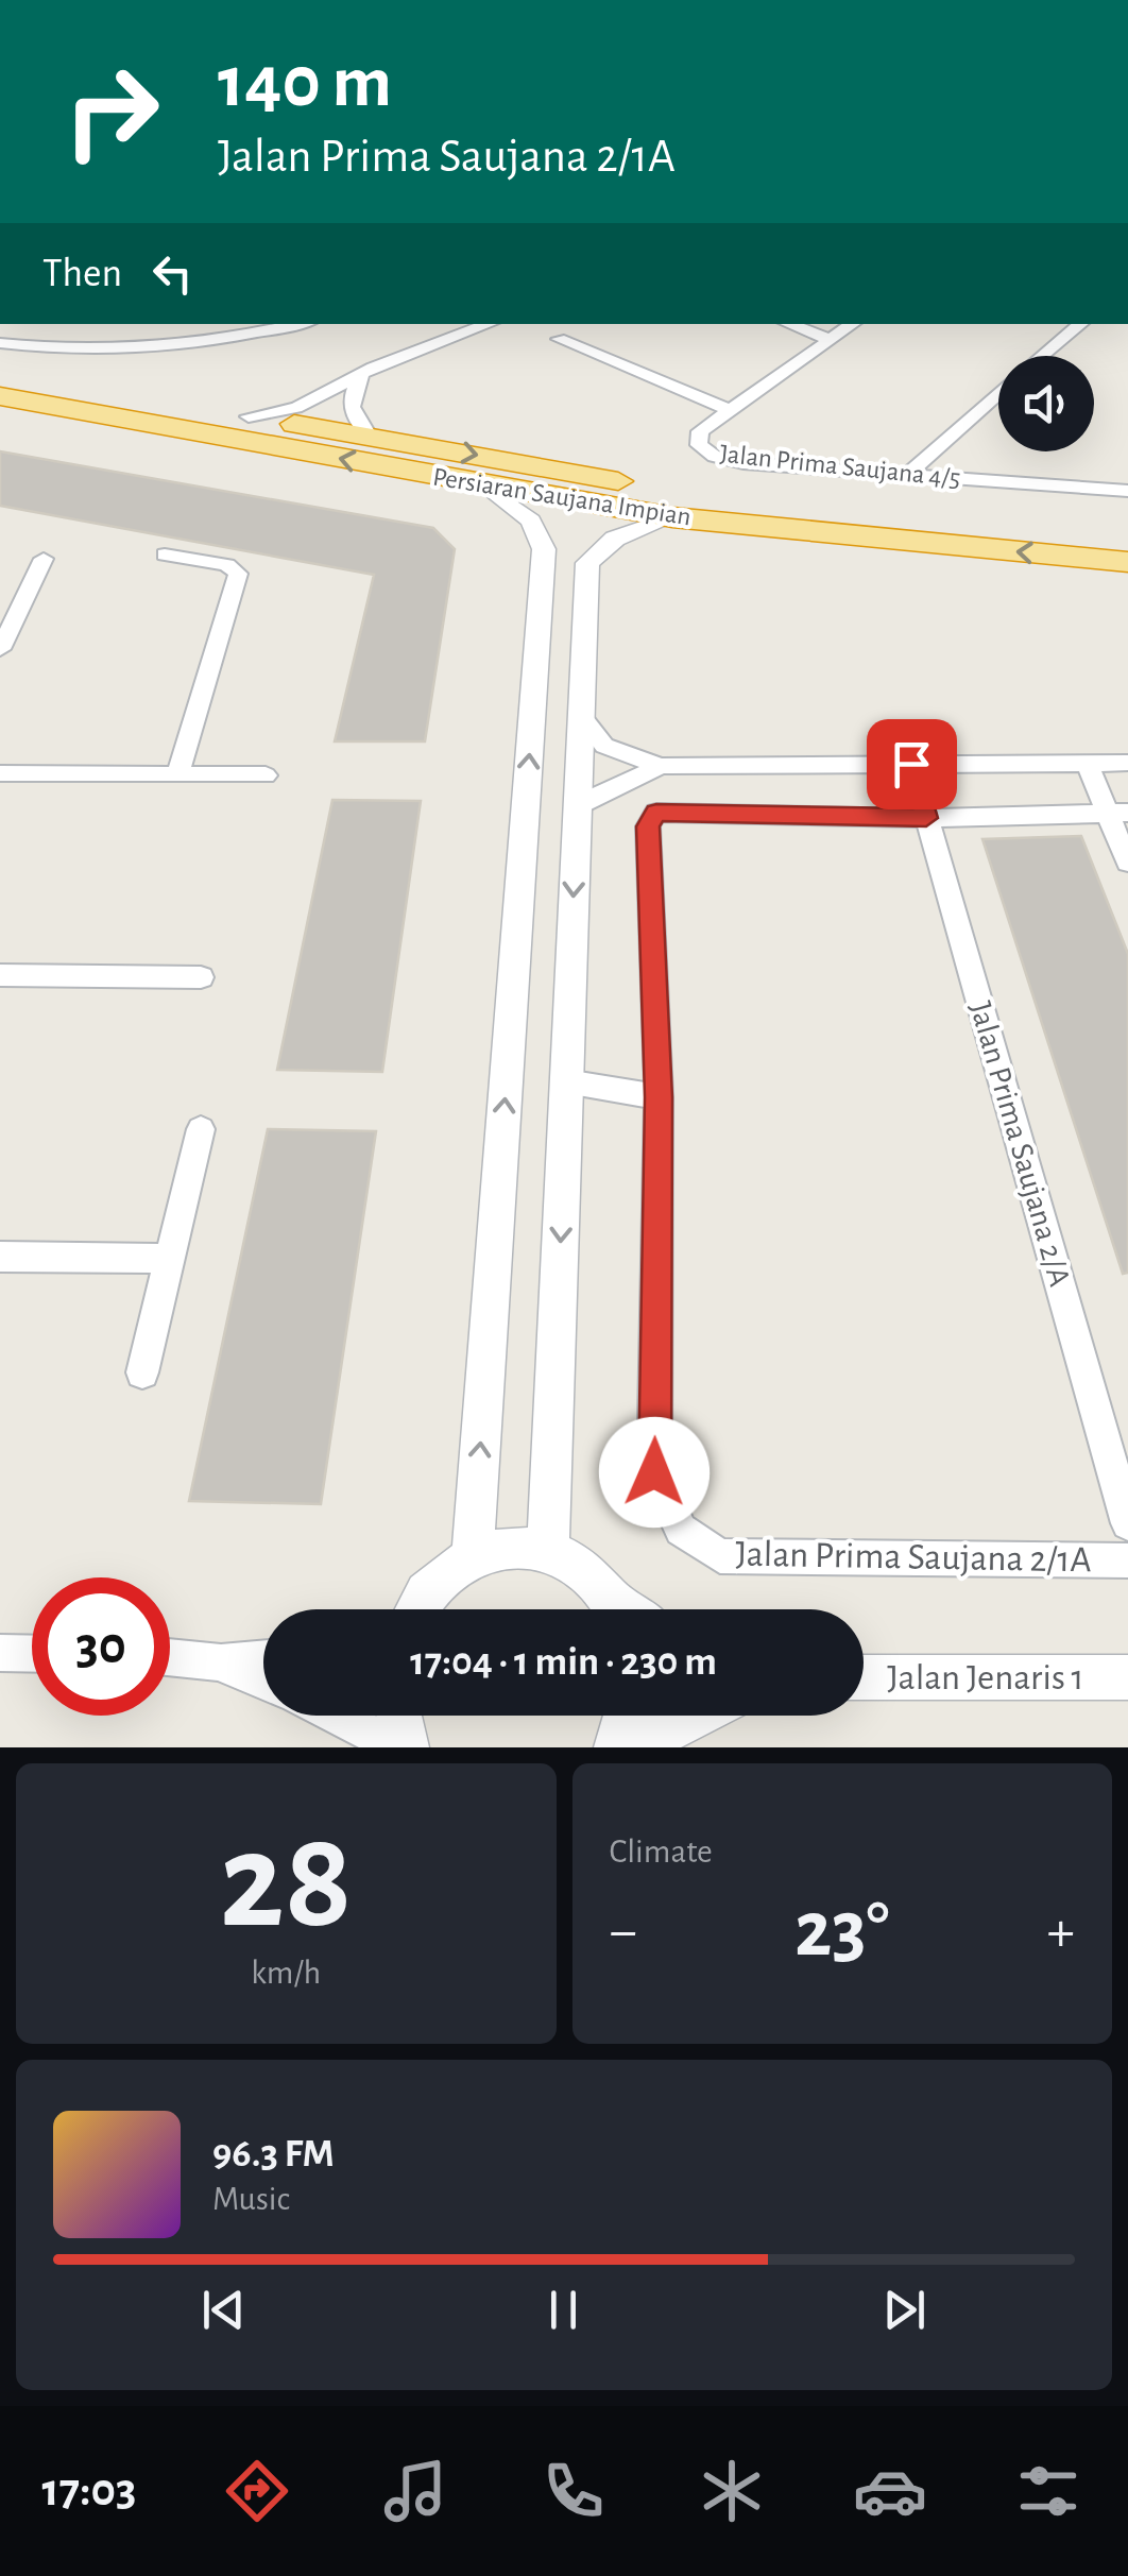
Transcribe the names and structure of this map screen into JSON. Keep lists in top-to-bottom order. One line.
{"streets":{"highway":["Persiaran Saujana Impian"],"street":["Jalan Prima Saujana 4/5","Jalan Prima Saujana 2/A","Jalan Prima Saujana 2/1A","Jalan Jenaris 1"]},"crossings":[["Jalan Prima Saujana 2/A","Jalan Prima Saujana 2/1A"]],"page":{"turn":["140 m","Jalan Prima Saujana 2/1A"],"then":"Then","limit":"30","trip":"17:04 · 1 min · 230 m","tile":[["28","km/h"],"Climate"],"heat":["−","23°","+"],"song":["96.3 FM","Music"],"tabs":"17:03"}}
